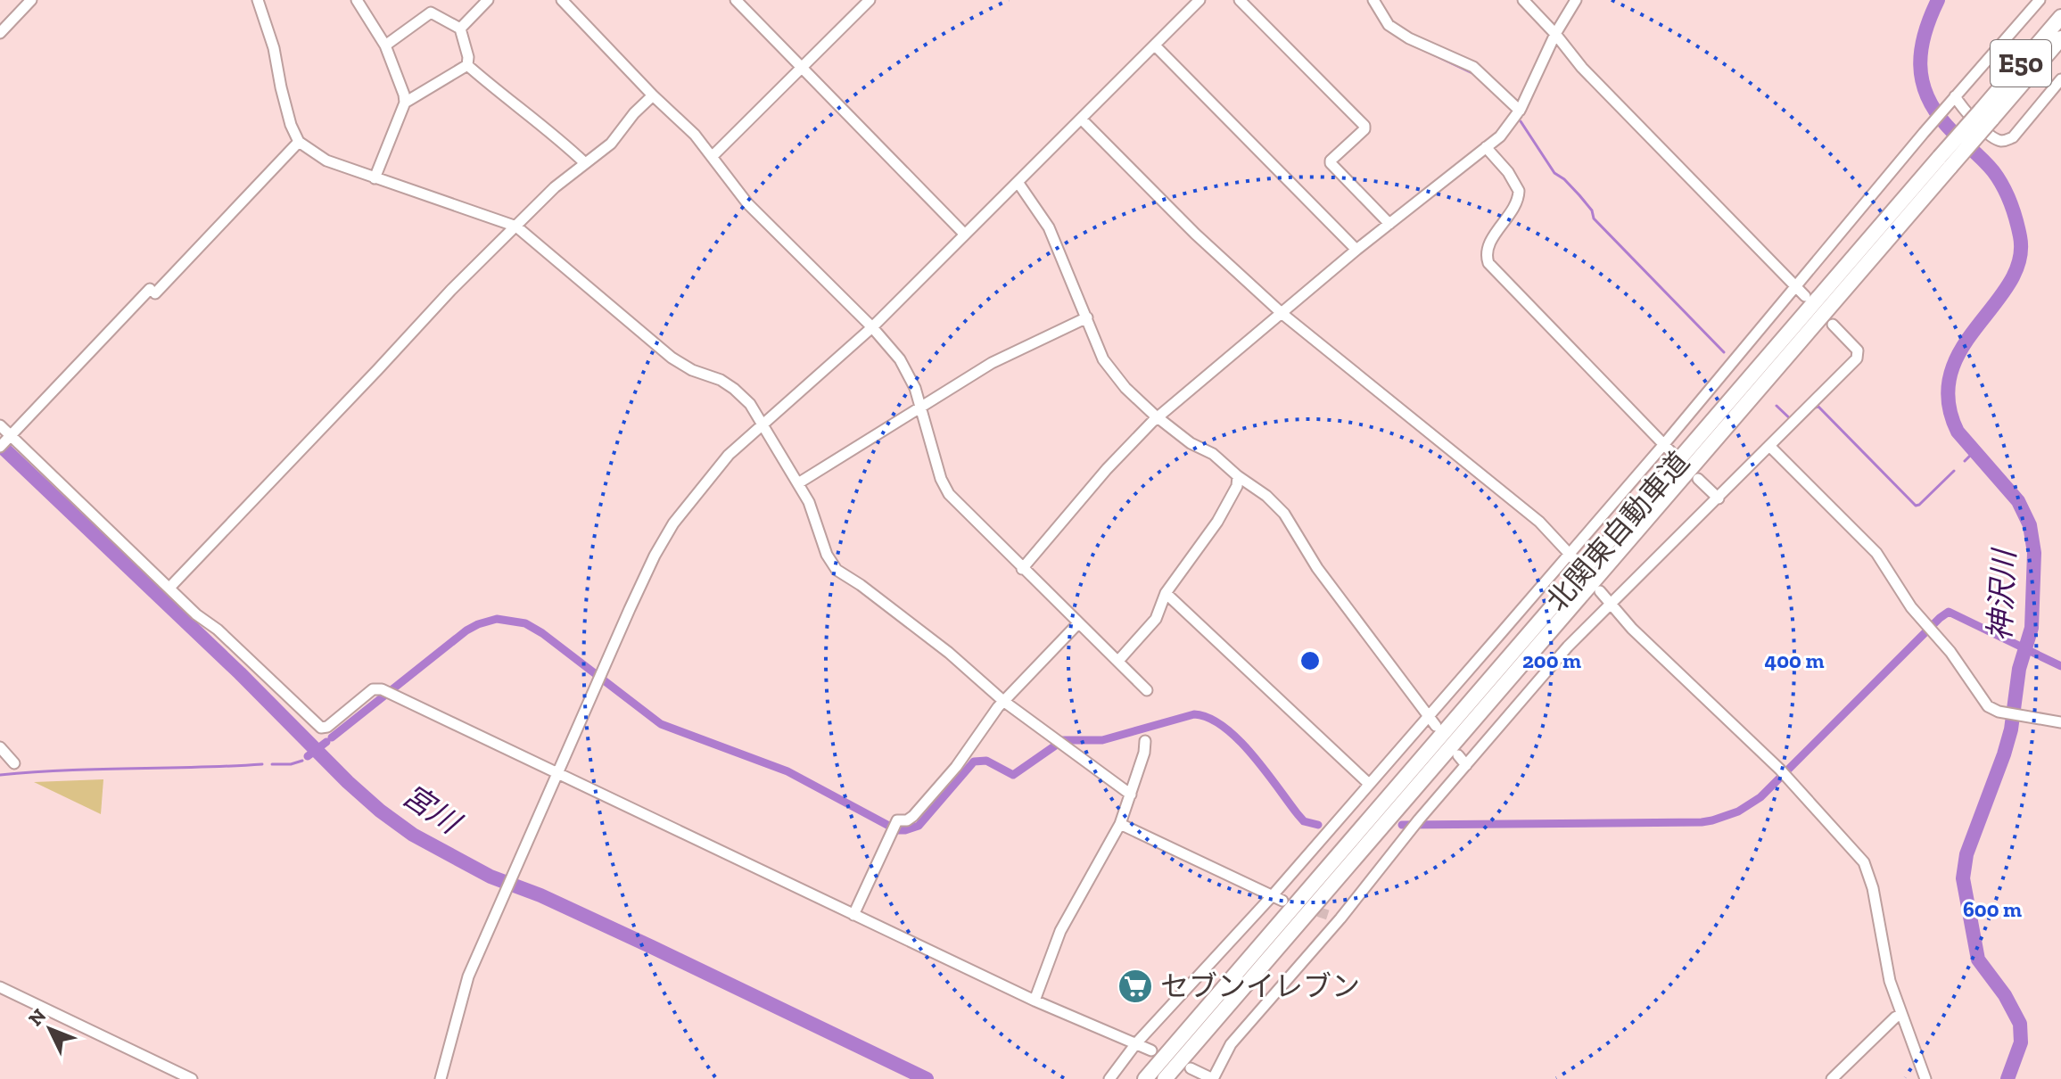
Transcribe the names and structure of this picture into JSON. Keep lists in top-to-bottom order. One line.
{"streets":{"highway":["E50","北関東自動車道"]},"water":["神沢川","宮川"],"places":{"supermarket":["セブンイレブン"]},"north":"top left","rings":["200 m","400 m","600 m"]}
